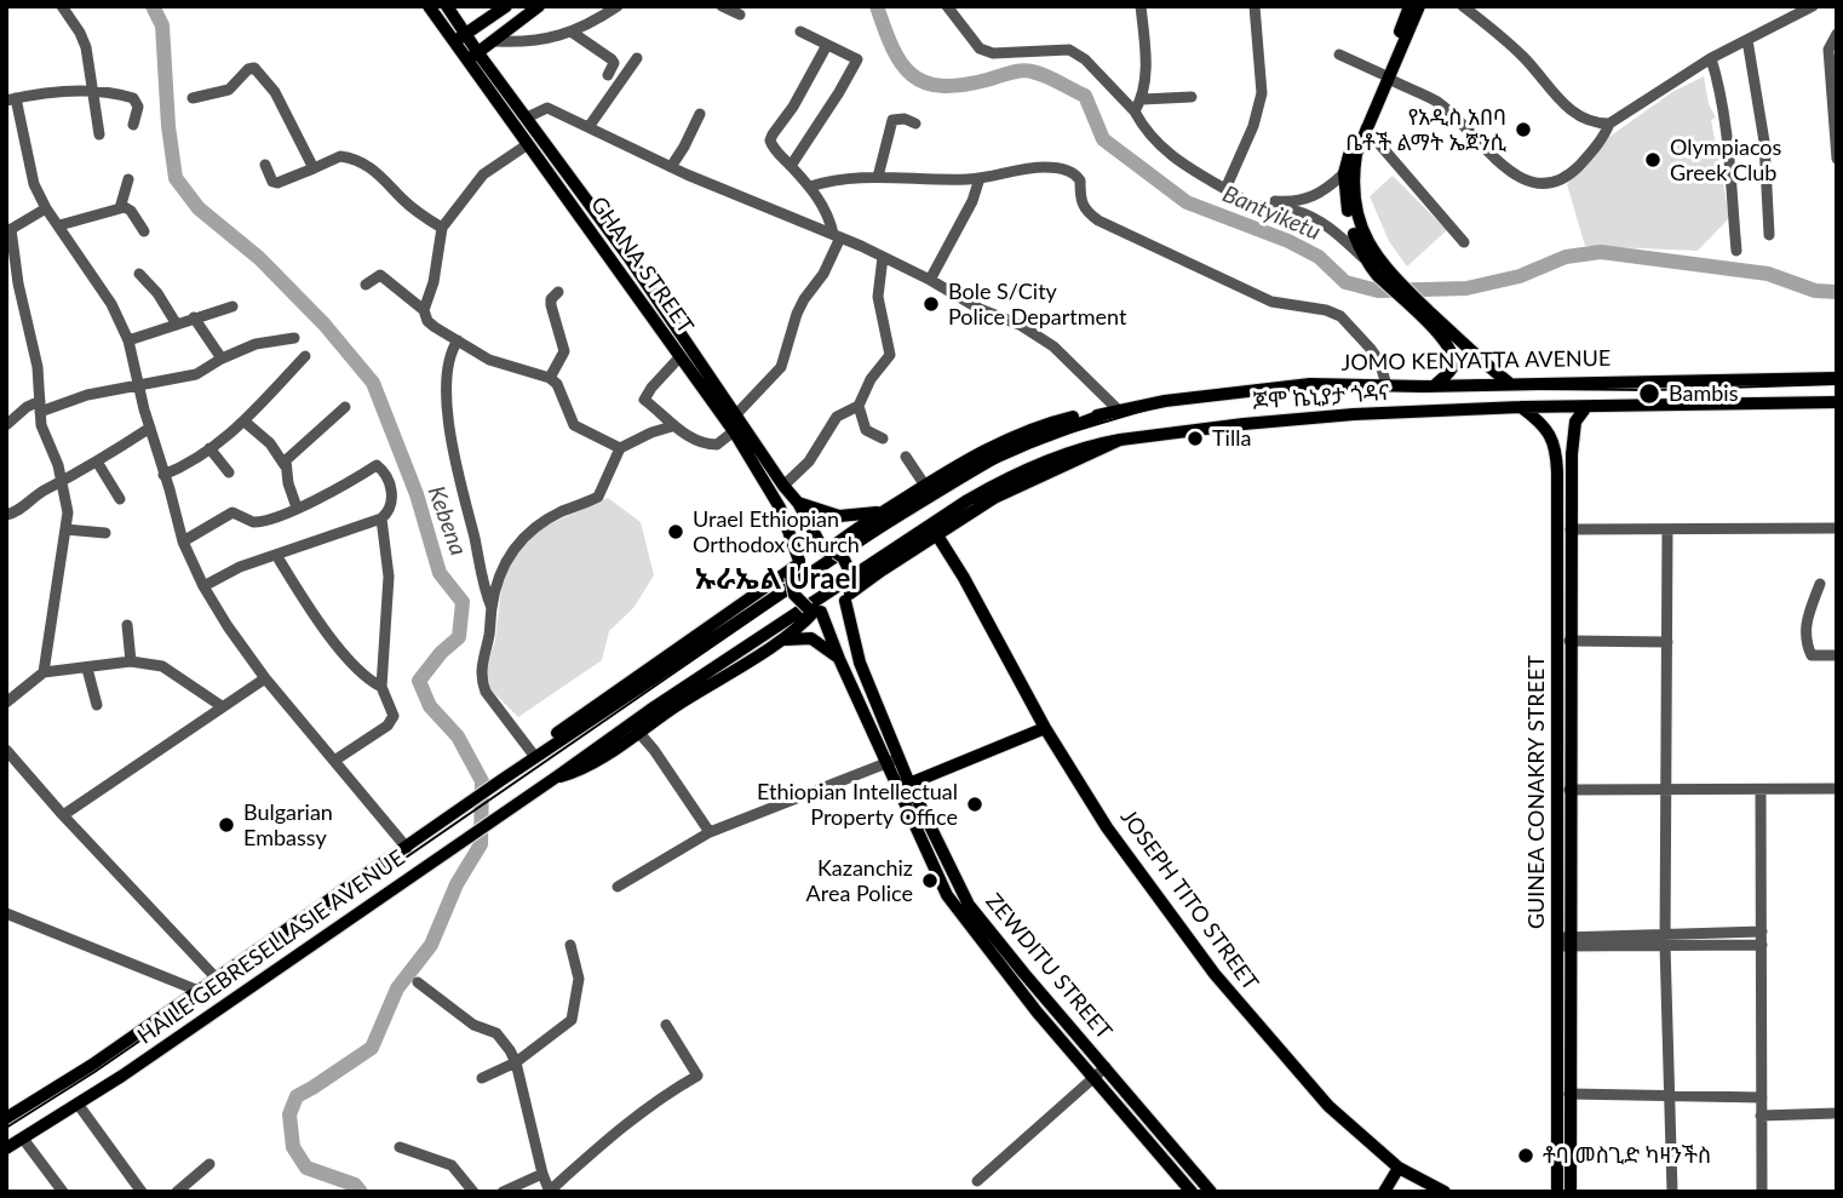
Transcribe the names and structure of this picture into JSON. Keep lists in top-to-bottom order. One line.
{"streets":{"main road":["GHANA STREET","JOMO KENYATTA AVENUE","ጆሞ ኬኒያታ ጎዳና","GUINEA CONAKRY STREET","JOSEPH TITO STREET","HAILE GEBRESELLASIE AVENUE","ZEWDITU STREET"]},"crossings":[["GHANA STREET","ጆሞ ኬኒያታ ጎዳና"],["GHANA STREET","HAILE GEBRESELLASIE AVENUE"],["GHANA STREET","ZEWDITU STREET"],["ጆሞ ኬኒያታ ጎዳና","GUINEA CONAKRY STREET"],["ጆሞ ኬኒያታ ጎዳና","JOSEPH TITO STREET"],["ጆሞ ኬኒያታ ጎዳና","HAILE GEBRESELLASIE AVENUE"],["ጆሞ ኬኒያታ ጎዳና","ZEWDITU STREET"],["HAILE GEBRESELLASIE AVENUE","ZEWDITU STREET"]],"districts":["ኡራኤል Urael"],"water":["Bantyiketu","Kebena"],"places":["የአዲስ አበባ ቤቶች ልማት ኤጀንሲ","Olympiacos Greek Club","Bole S/City Police Department","Bambis","Tilla","Urael Ethiopian Orthodox Church","Ethiopian Intellectual Property Office","Bulgarian Embassy","Kazanchiz Area Police","ቶባ መስጊድ ካዛንችስ"]}
